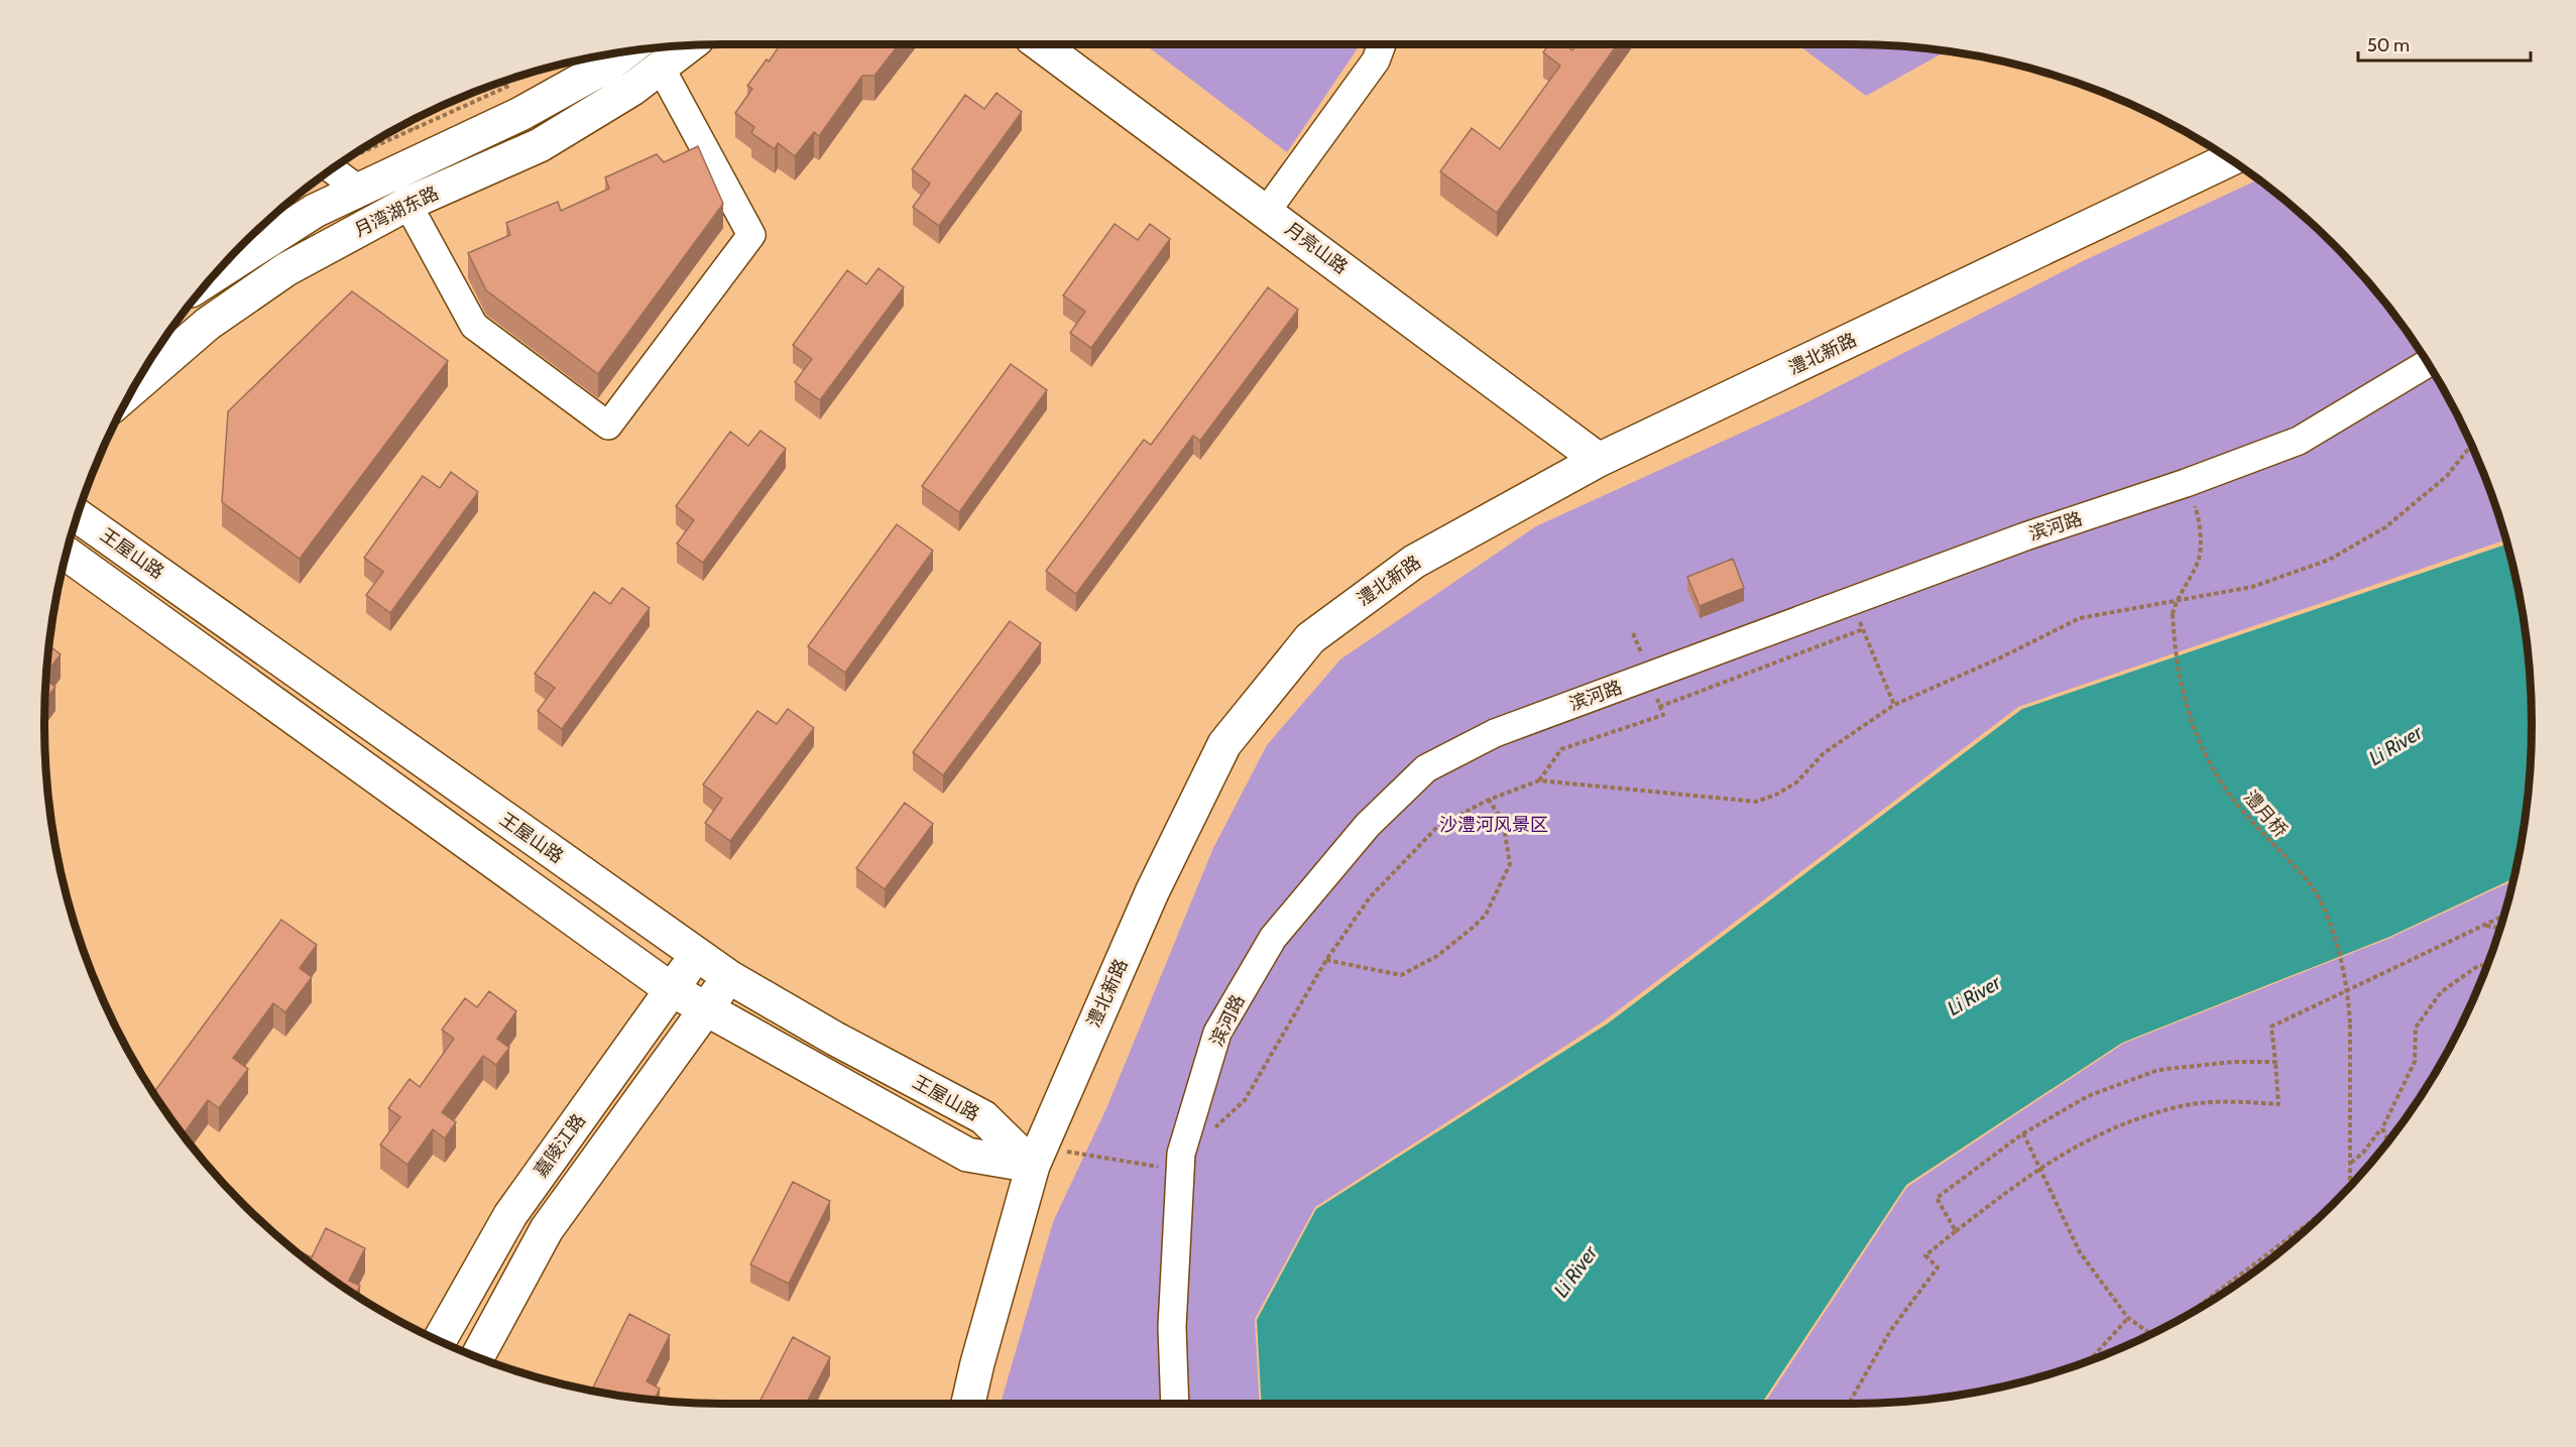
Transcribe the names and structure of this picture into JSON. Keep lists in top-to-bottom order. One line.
{"streets":{"street":["月湾湖东路","月亮山路","澧北新路","滨河路","王屋山路","嘉陵江路"],"path":["澧月桥"]},"crossings":[["月亮山路","澧北新路"],["澧北新路","王屋山路"],["滨河路","澧月桥"],["王屋山路","嘉陵江路"]],"water":["Li River"],"parks":["沙澧河风景区"],"scale_bar":"50 m"}
